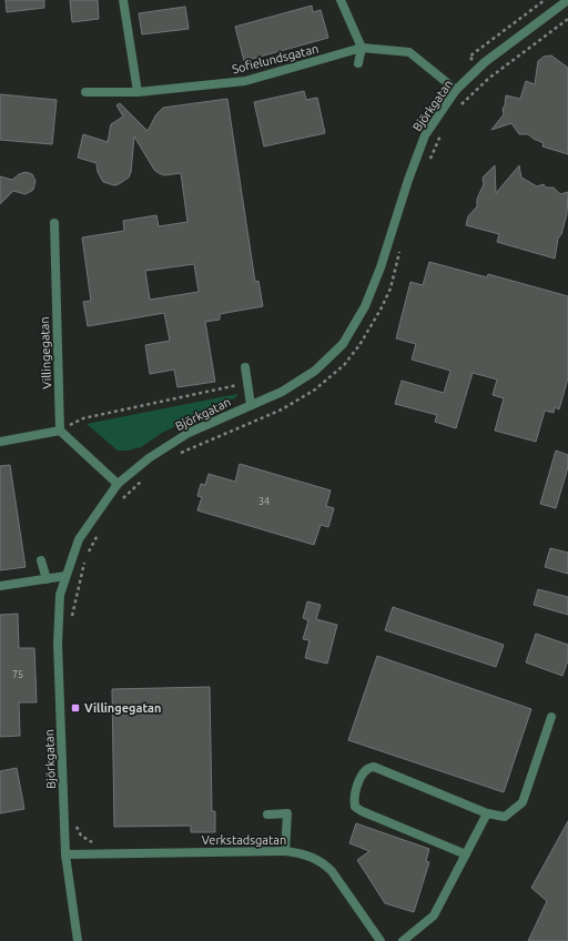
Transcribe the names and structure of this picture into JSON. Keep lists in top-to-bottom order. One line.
{"streets":{"street":["Sofielundsgatan","Björkgatan","Villingegatan","Verkstadsgatan"]},"crossings":[["Sofielundsgatan","Björkgatan"],["Björkgatan","Verkstadsgatan"]],"places":{"transit":["Villingegatan"]},"house_numbers":["34","75"]}
